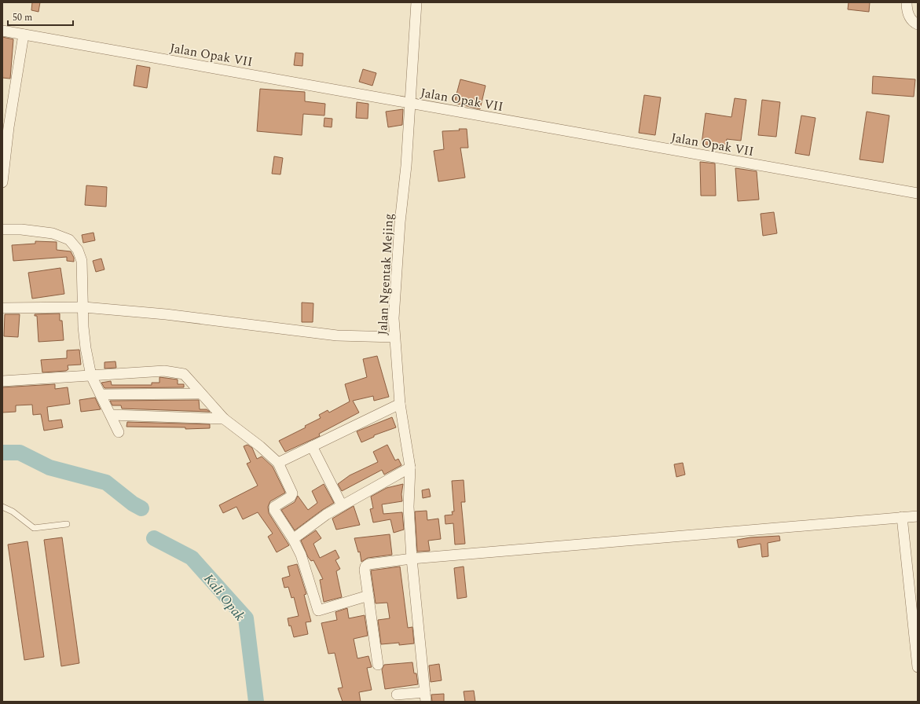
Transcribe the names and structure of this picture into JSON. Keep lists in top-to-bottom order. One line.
{"streets":{"street":["Jalan Opak VII","Jalan Ngentak Mejing"]},"crossings":[["Jalan Opak VII","Jalan Ngentak Mejing"]],"water":["Kali Opak"],"scale_bar":"50 m"}
